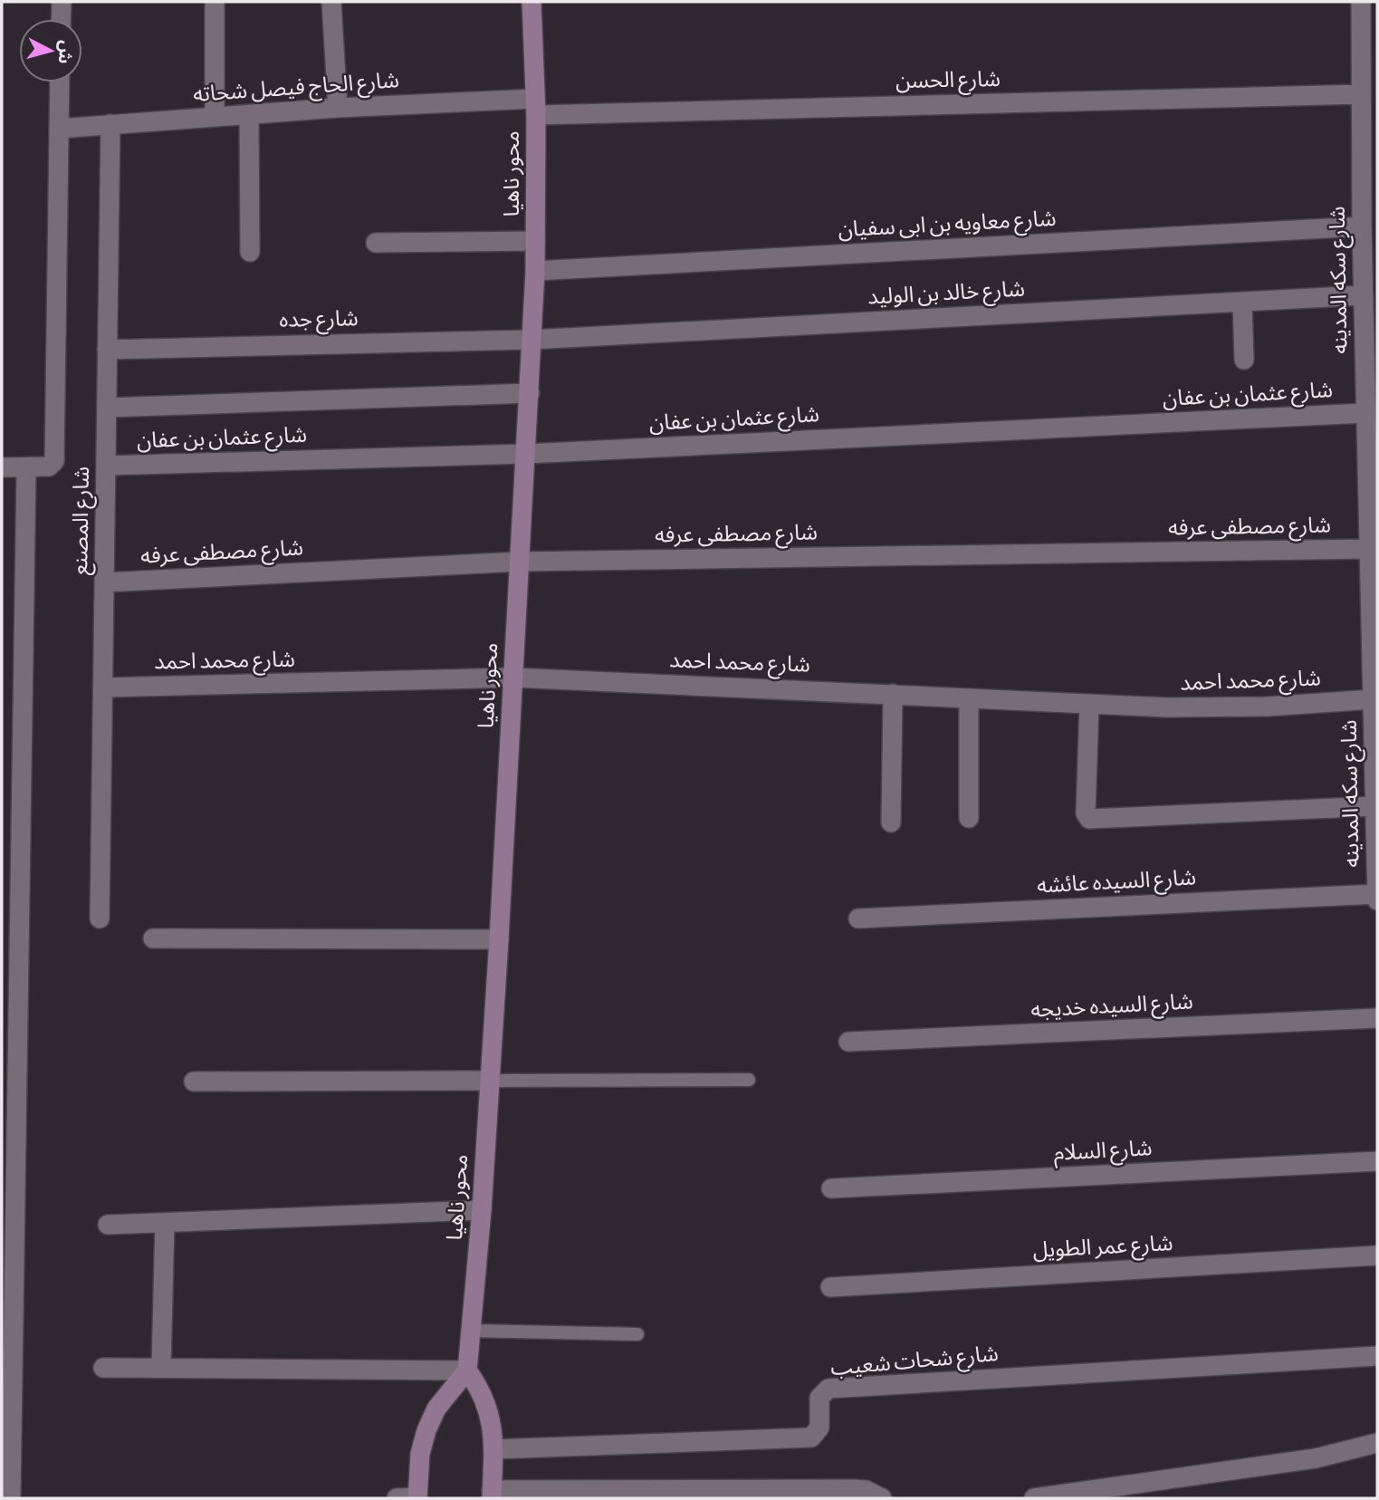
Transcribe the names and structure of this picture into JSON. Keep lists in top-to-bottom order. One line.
{"streets":{"main road":["محور ناهيا"],"street":["شارع الحسن","شارع الحاج فيصل شحاته","شارع معاويه بن ابى سفيان","شارع سكه المدينه","شارع خالد بن الوليد","شارع جده","شارع عثمان بن عفان","شارع المصنع","شارع مصطفى عرفه","شارع محمد احمد","شارع السيده عائشه","شارع السيده خديجه","شارع السلام","شارع عمر الطويل","شارع شحات شعيب"]},"crossings":[["شارع الحسن","شارع الحاج فيصل شحاته"],["شارع الحسن","محور ناهيا"],["شارع الحسن","شارع سكه المدينه"],["شارع الحاج فيصل شحاته","محور ناهيا"],["شارع الحاج فيصل شحاته","شارع المصنع"],["محور ناهيا","شارع معاويه بن ابى سفيان"],["محور ناهيا","شارع خالد بن الوليد"],["محور ناهيا","شارع جده"],["محور ناهيا","شارع عثمان بن عفان"],["محور ناهيا","شارع مصطفى عرفه"],["محور ناهيا","شارع محمد احمد"],["شارع معاويه بن ابى سفيان","شارع سكه المدينه"],["شارع سكه المدينه","شارع خالد بن الوليد"],["شارع سكه المدينه","شارع عثمان بن عفان"],["شارع سكه المدينه","شارع مصطفى عرفه"],["شارع سكه المدينه","شارع محمد احمد"],["شارع سكه المدينه","شارع السيده عائشه"],["شارع خالد بن الوليد","شارع جده"],["شارع جده","شارع المصنع"],["شارع عثمان بن عفان","شارع المصنع"],["شارع المصنع","شارع مصطفى عرفه"],["شارع المصنع","شارع محمد احمد"]],"north":"right"}
